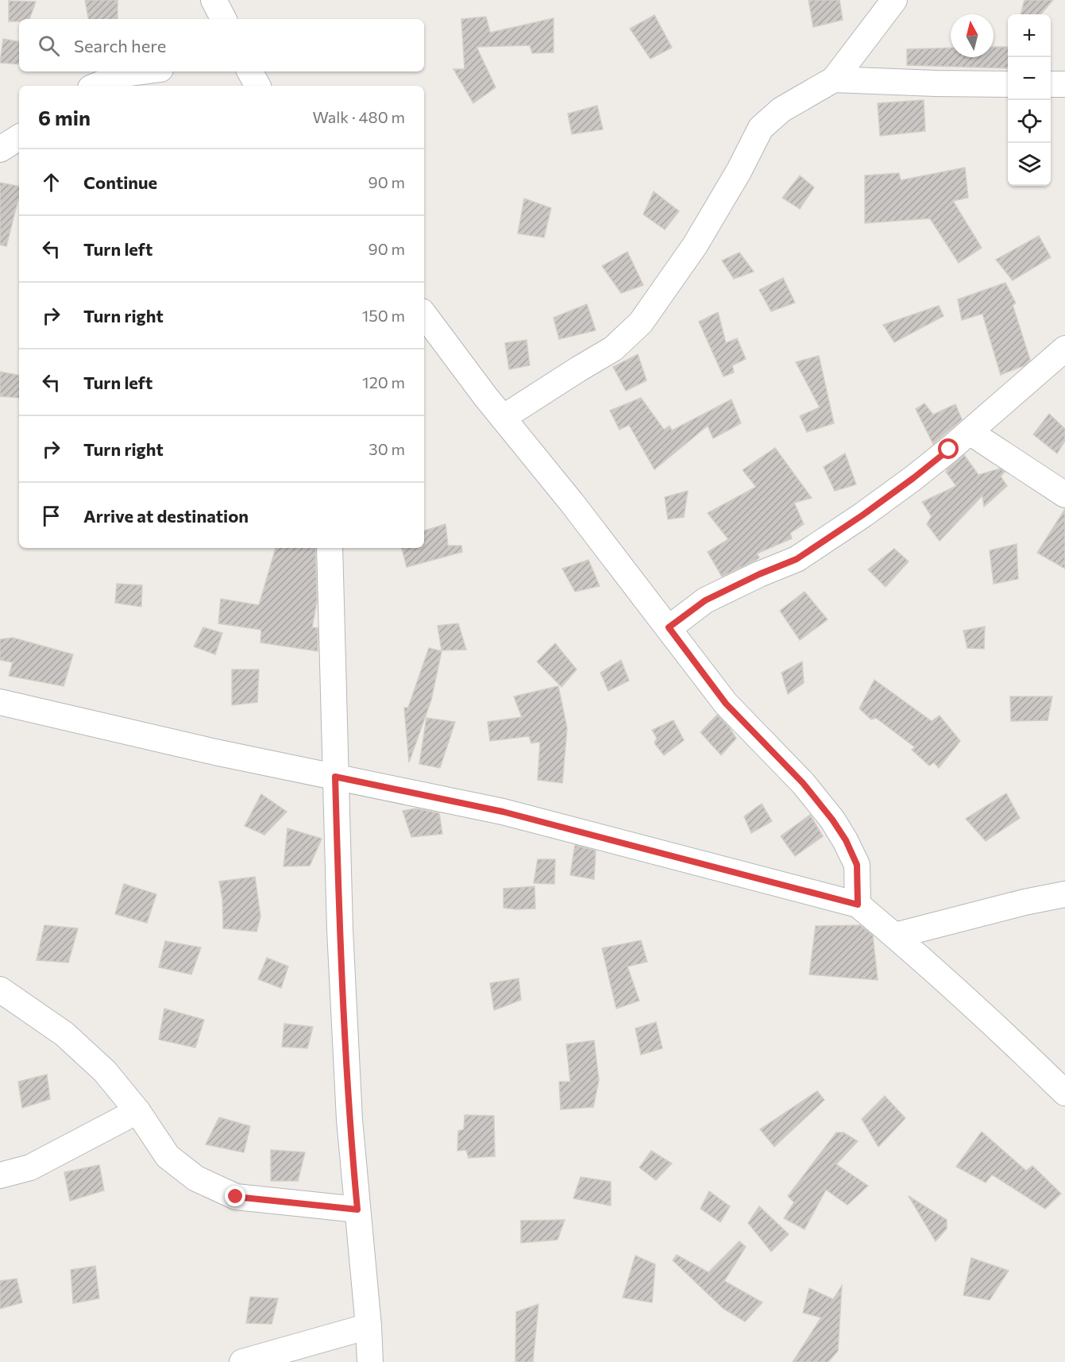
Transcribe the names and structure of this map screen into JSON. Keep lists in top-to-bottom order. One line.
{"north":"top","page":{"map_buttons":["+","−"],"search":"Search here","heading":["6 min","Walk · 480 m"],"list":[["Continue","90 m"],["Turn left","90 m"],["Turn right","150 m"],["Turn left","120 m"],["Turn right","30 m"],"Arrive at destination"]}}
